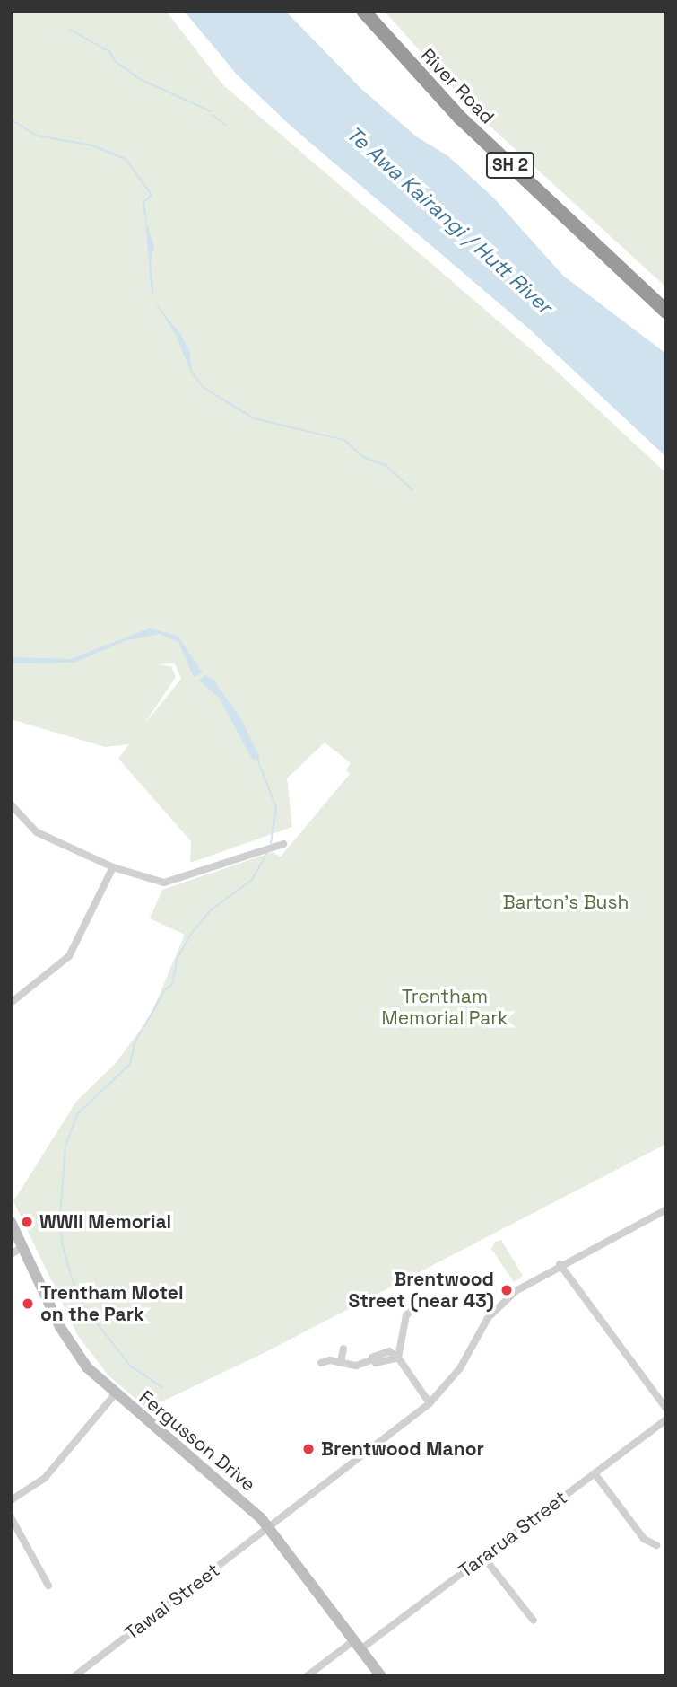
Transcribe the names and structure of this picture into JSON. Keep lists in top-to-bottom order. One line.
{"streets":{"highway":["River Road","SH 2"],"main road":["Fergusson Drive"],"street":["Tararua Street","Tawai Street"]},"crossings":[["Fergusson Drive","Tararua Street"],["Fergusson Drive","Tawai Street"]],"water":["Te Awa Kairangi / Hutt River"],"parks":["Barton's Bush","Trentham Memorial Park"],"places":["WWII Memorial","Brentwood Street (near 43)","Trentham Motel on the Park","Brentwood Manor"]}
